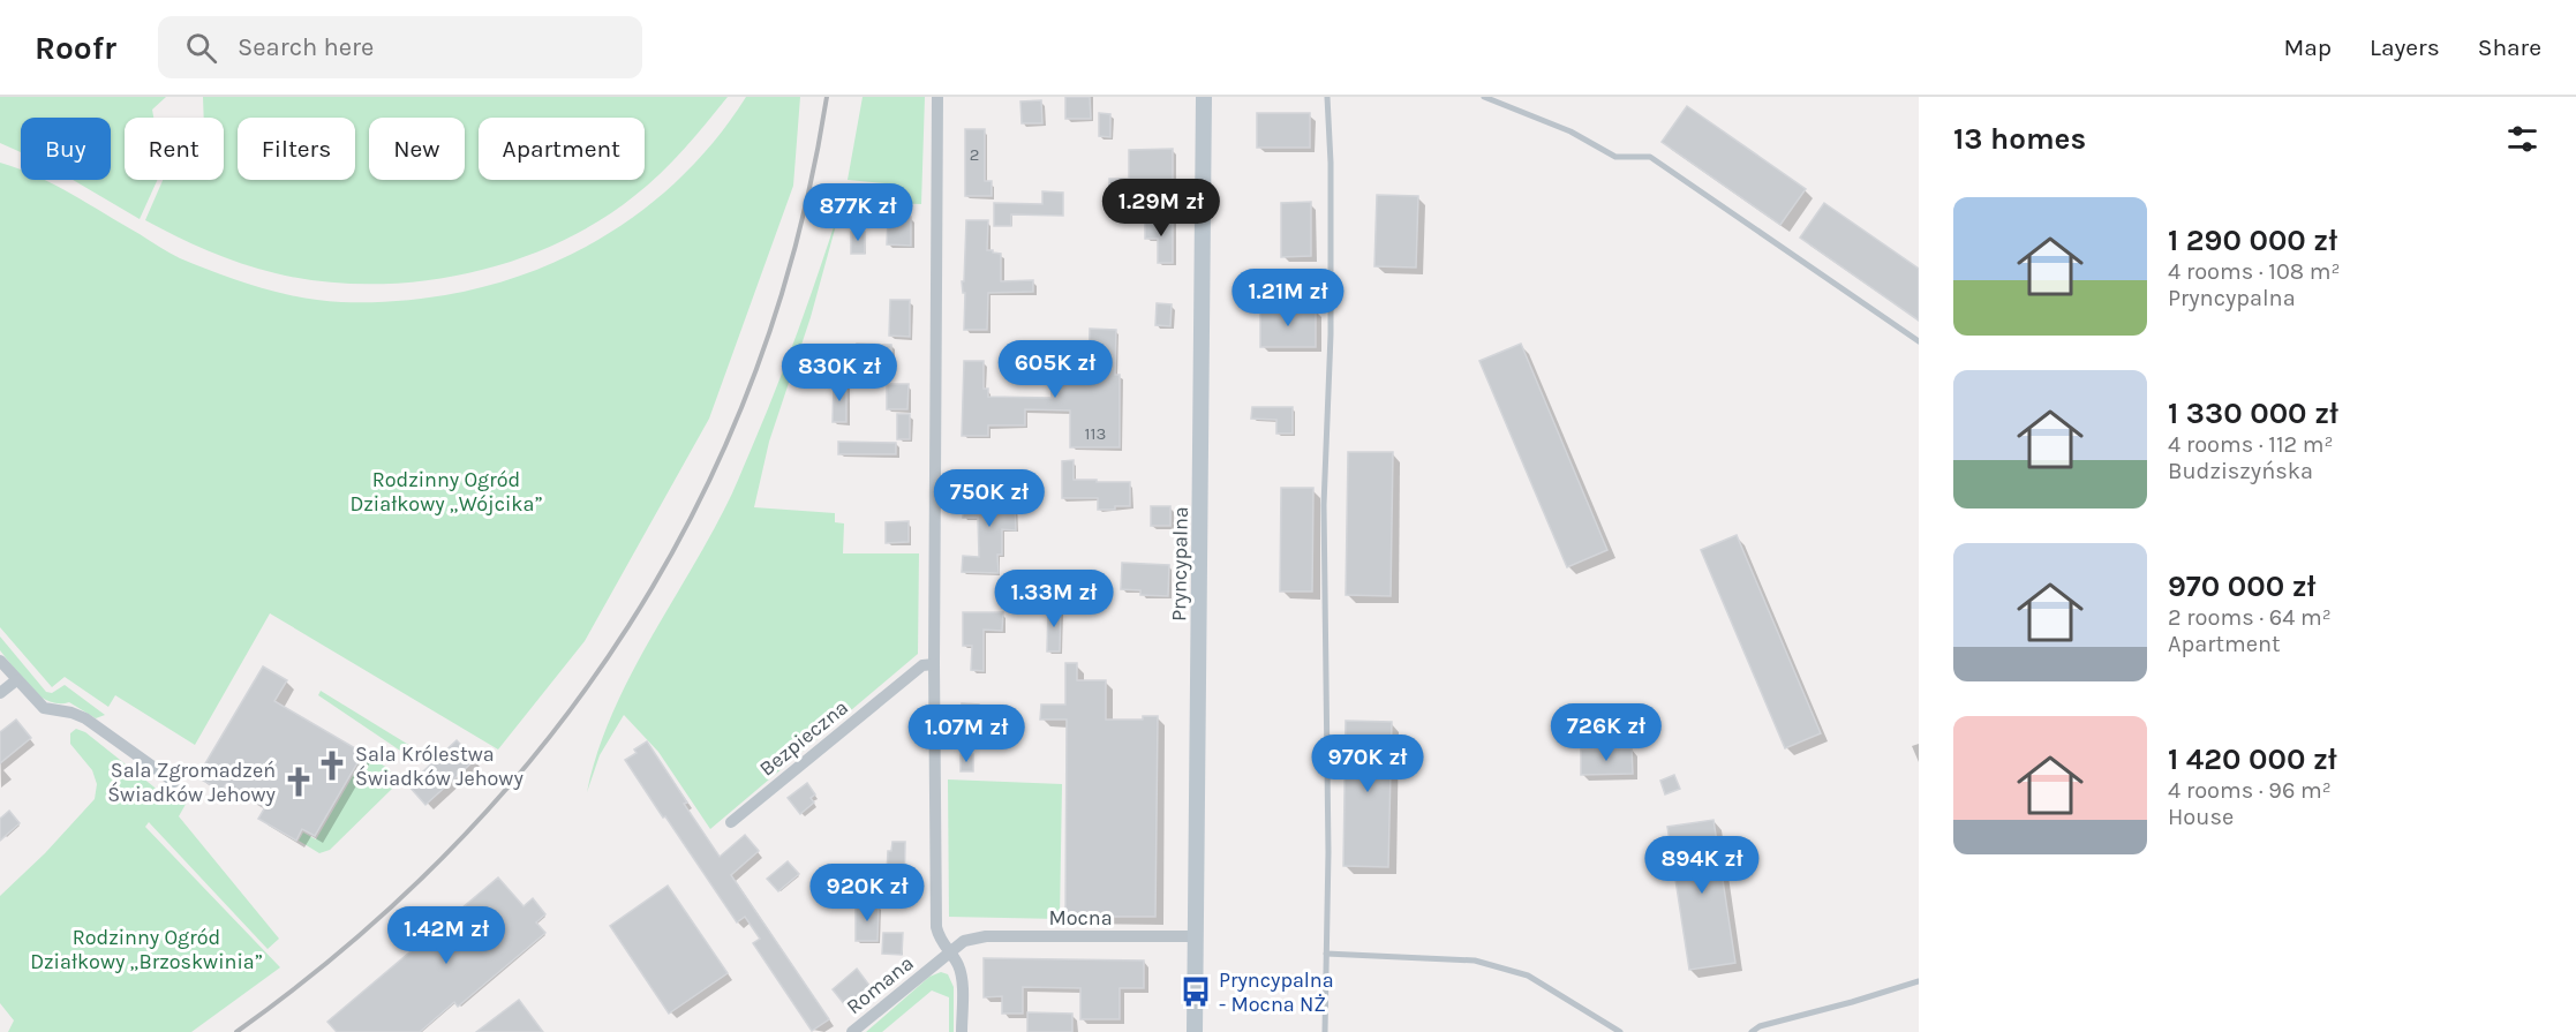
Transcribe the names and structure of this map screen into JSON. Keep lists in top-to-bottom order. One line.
{"streets":{"street":["Pryncypalna","Bezpieczna","Mocna","Romana"]},"crossings":[["Pryncypalna","Mocna"],["Mocna","Romana"]],"parks":["Rodzinny Ogród Działkowy „Wójcika”","Rodzinny Ogród Działkowy „Brzoskwinia”"],"places":{"church":["Sala Królestwa Świadków Jehowy","Sala Zgromadzeń Świadków Jehowy"],"bus stop":["Pryncypalna - Mocna NŻ"]},"house_numbers":["2","113"],"page":{"header":"Roofr","search":"Search here","nav":["Map","Layers","Share"],"heading":"13 homes","chip":["Buy","Rent","Filters","New","Apartment"],"price":["1.29M zł","877K zł","1.21M zł","605K zł","830K zł","750K zł","1.33M zł","726K zł","1.07M zł","970K zł","894K zł","920K zł","1.42M zł"],"list":[{"name":"1 290 000 zł","note":"4 rooms · 108 m² · Pryncypalna"},{"name":"1 330 000 zł","note":"4 rooms · 112 m² · Budziszyńska"},{"name":"970 000 zł","note":"2 rooms · 64 m² · Apartment"},{"name":"1 420 000 zł","note":"4 rooms · 96 m² · House"}]}}
